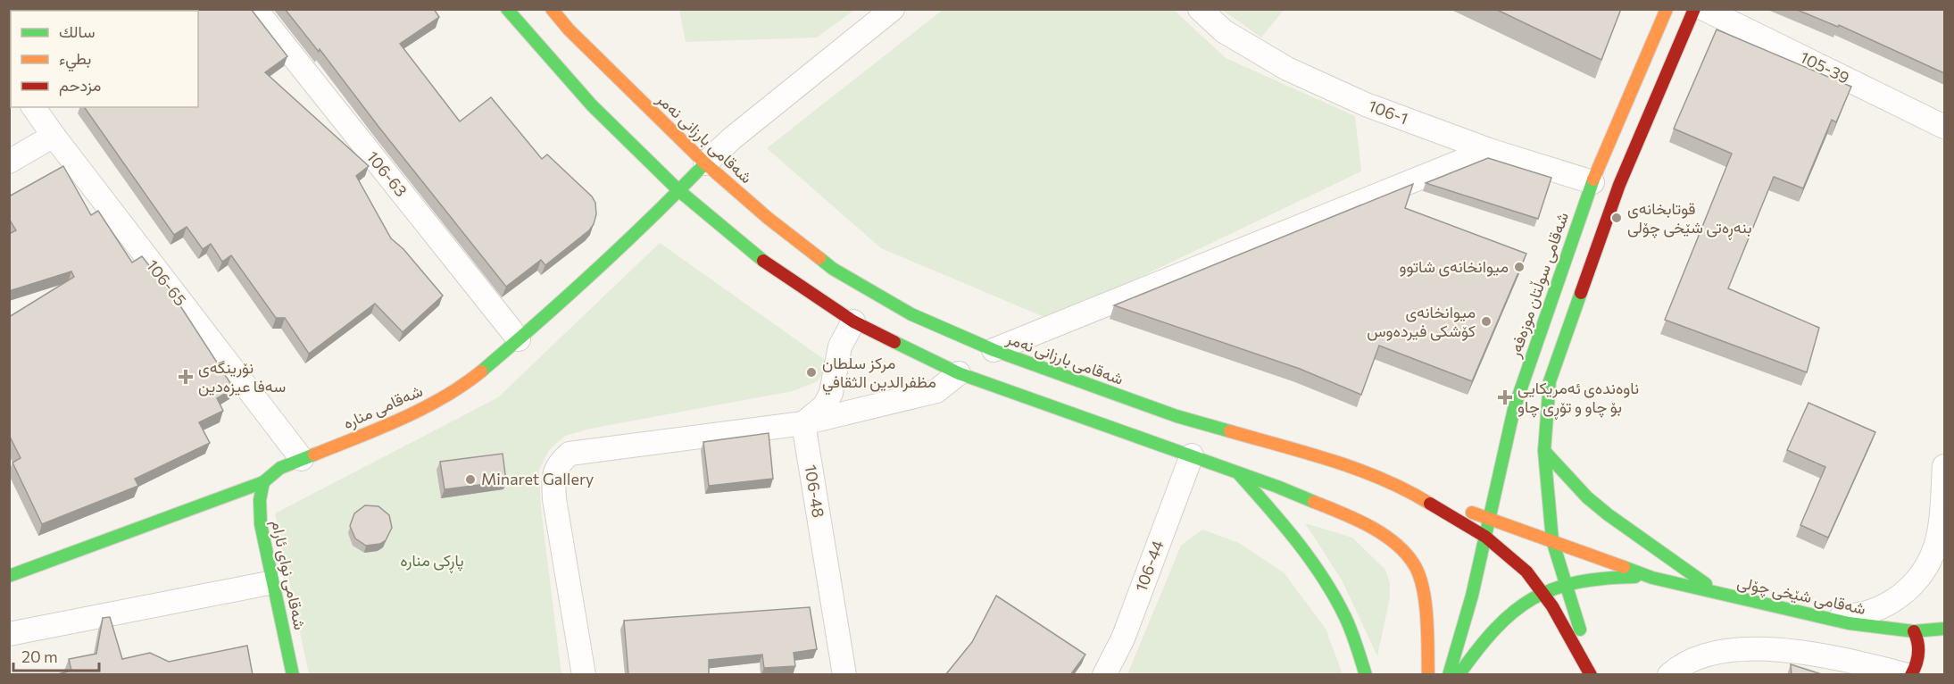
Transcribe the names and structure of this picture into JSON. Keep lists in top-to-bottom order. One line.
{"streets":{"main road":["شەقامی بارزانی نەمر","شەقامی سوڵتان موزەفەر","شەقامی منارە","شەقامی نوای ئارام","شەقامی شێخی چۆلی"],"street":["105-39","106-1","106-63","106-65","106-48","106-44"]},"crossings":[["106-1","شەقامی سوڵتان موزەفەر"],["شەقامی بارزانی نەمر","شەقامی سوڵتان موزەفەر"],["شەقامی بارزانی نەمر","شەقامی منارە"],["شەقامی بارزانی نەمر","شەقامی شێخی چۆلی"],["106-63","شەقامی منارە"],["106-65","شەقامی منارە"],["شەقامی سوڵتان موزەفەر","شەقامی شێخی چۆلی"],["شەقامی منارە","شەقامی نوای ئارام"]],"parks":["پاڕکی منارە"],"places":{"other":["قوتابخانەی بنەڕەتی شێخی چۆلی","میوانخانەی شاتوو","میوانخانەی کۆشکی فیردەوس","مركز سلطان مظفرالدين الثقافي","Minaret Gallery"],"health":["نۆرینگەی سەفا عیزەدین","ناوەندەی ئەمریکایی بۆ چاو و تۆڕی چاو"]},"legend":["سالك","بطيء","مزدحم"],"scale_bar":"20 m"}
